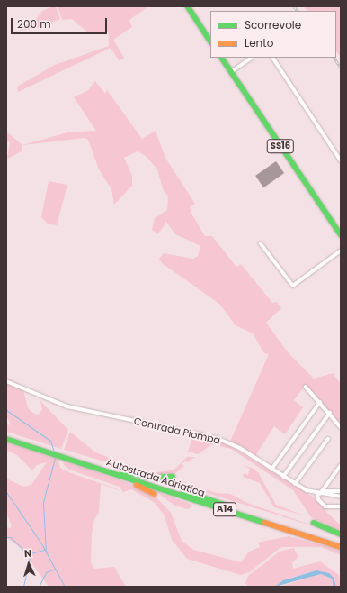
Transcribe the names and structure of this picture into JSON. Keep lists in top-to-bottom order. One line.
{"streets":{"main road":["SS16","Autostrada Adriatica","A14"],"street":["Contrada Piomba"]},"legend":["Scorrevole","Lento"],"scale_bar":"200 m","north":"top"}
